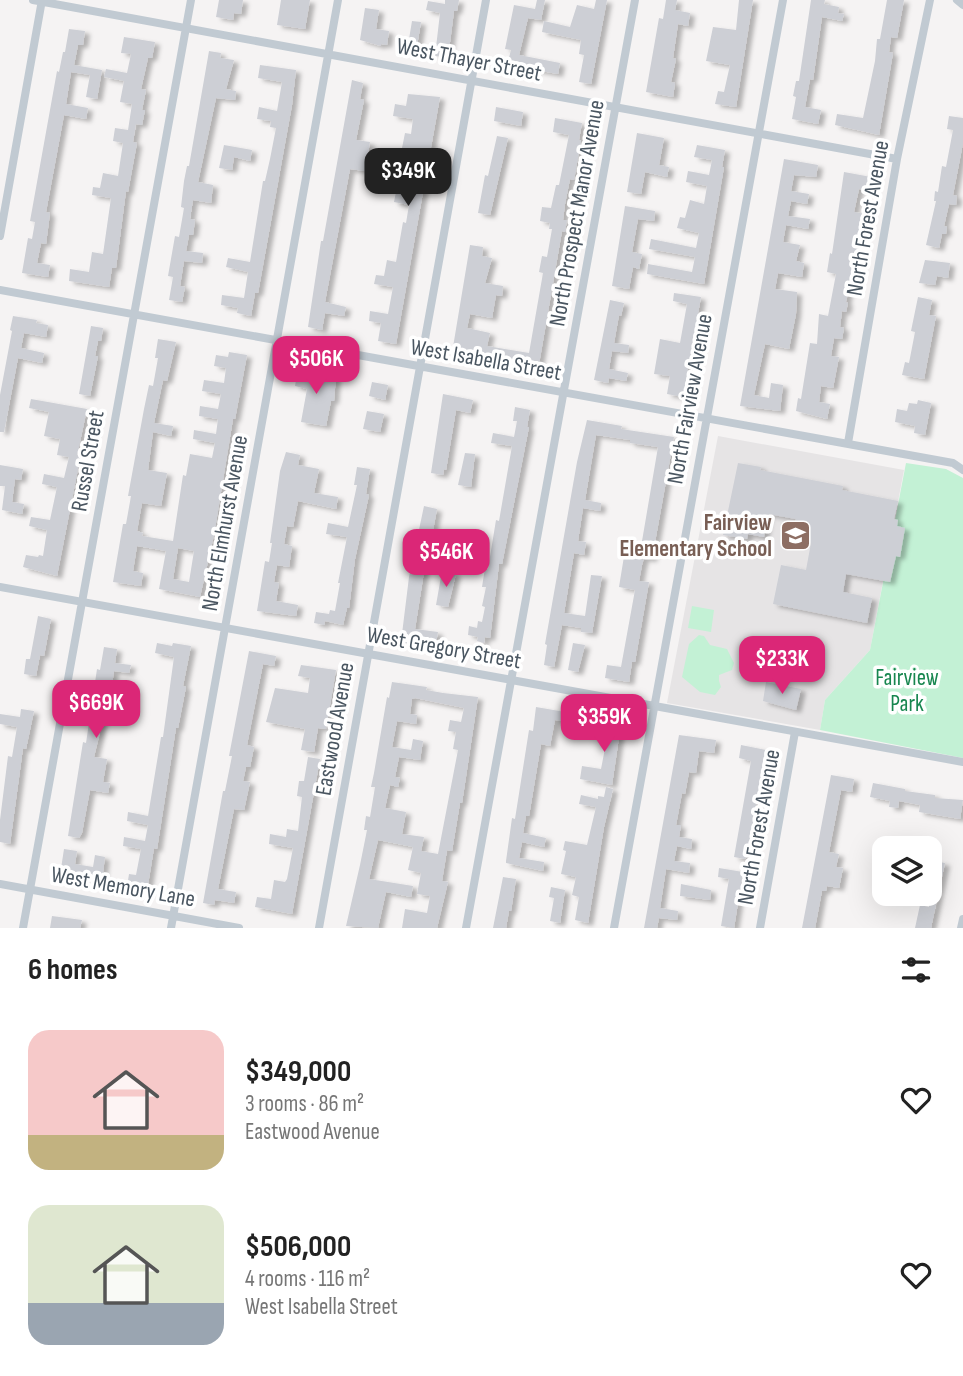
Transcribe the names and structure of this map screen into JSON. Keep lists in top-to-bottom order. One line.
{"streets":{"street":["West Thayer Street","North Prospect Manor Avenue","North Forest Avenue","West Isabella Street","North Fairview Avenue","Russel Street","North Elmhurst Avenue","West Gregory Street","Eastwood Avenue","West Memory Lane"]},"crossings":[["West Thayer Street","North Prospect Manor Avenue"],["West Thayer Street","North Forest Avenue"],["West Thayer Street","North Fairview Avenue"],["West Thayer Street","Russel Street"],["West Thayer Street","North Elmhurst Avenue"],["West Thayer Street","Eastwood Avenue"],["North Prospect Manor Avenue","West Isabella Street"],["North Prospect Manor Avenue","West Gregory Street"],["North Forest Avenue","West Isabella Street"],["North Forest Avenue","West Gregory Street"],["West Isabella Street","North Fairview Avenue"],["West Isabella Street","Russel Street"],["West Isabella Street","North Elmhurst Avenue"],["West Isabella Street","Eastwood Avenue"],["North Fairview Avenue","West Gregory Street"],["Russel Street","West Gregory Street"],["Russel Street","West Memory Lane"],["North Elmhurst Avenue","West Gregory Street"],["North Elmhurst Avenue","West Memory Lane"],["West Gregory Street","Eastwood Avenue"]],"parks":["Fairview Park"],"places":{"school or university":["Fairview Elementary School"]},"page":{"price":["$349K","$506K","$546K","$233K","$669K","$359K"],"heading":"6 homes","list":[{"name":"$349,000","note":"3 rooms · 86 m² · Eastwood Avenue"},{"name":"$506,000","note":"4 rooms · 116 m² · West Isabella Street"}]}}
